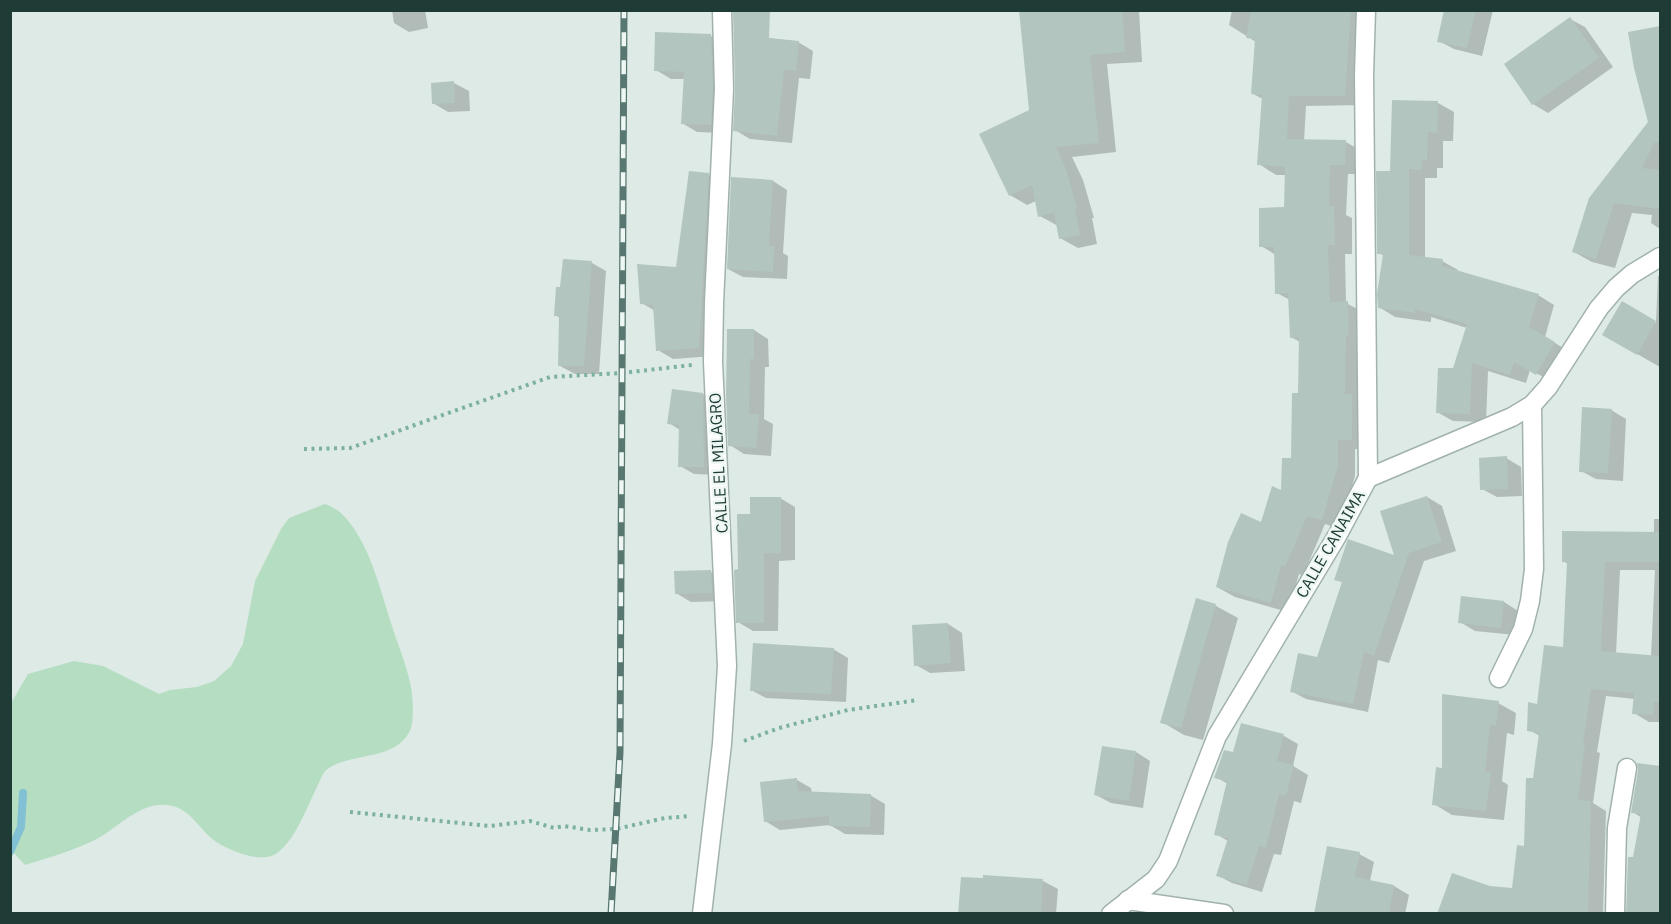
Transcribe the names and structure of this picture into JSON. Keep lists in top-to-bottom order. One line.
{"streets":{"street":["CALLE EL MILAGRO","CALLE CANAIMA"]}}
